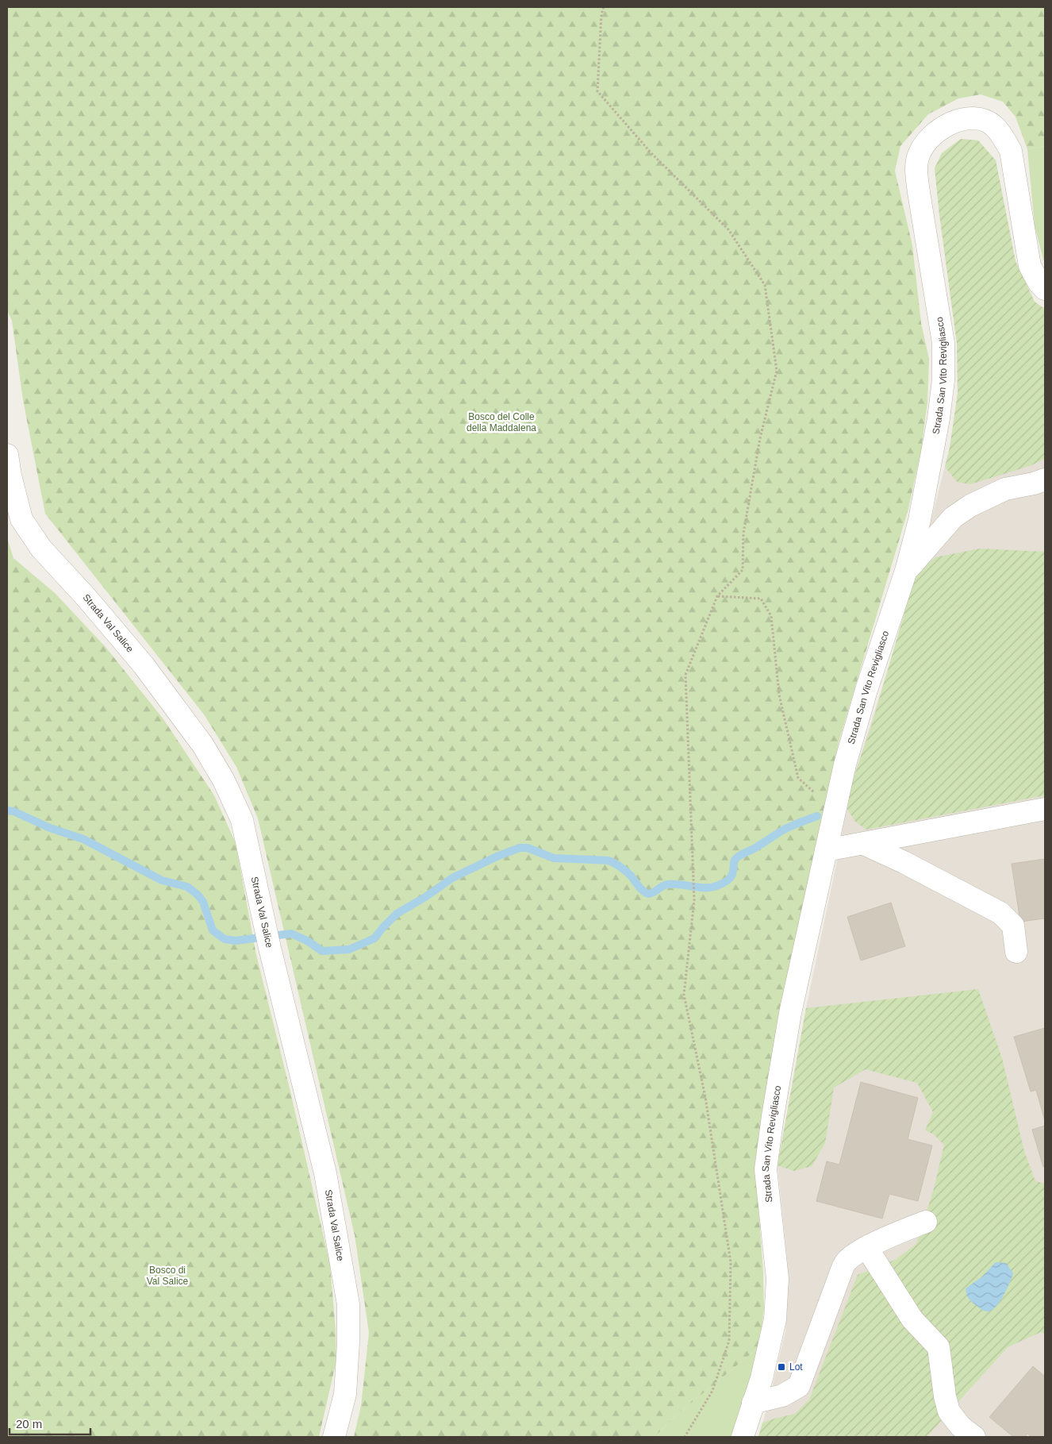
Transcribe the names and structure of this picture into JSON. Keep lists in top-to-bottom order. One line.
{"streets":{"street":["Strada San Vito Revigliasco","Strada Val Salice"]},"parks":["Bosco del Colle della Maddalena","Bosco di Val Salice"],"places":{"transit":["Lot"]},"scale_bar":"20 m"}
